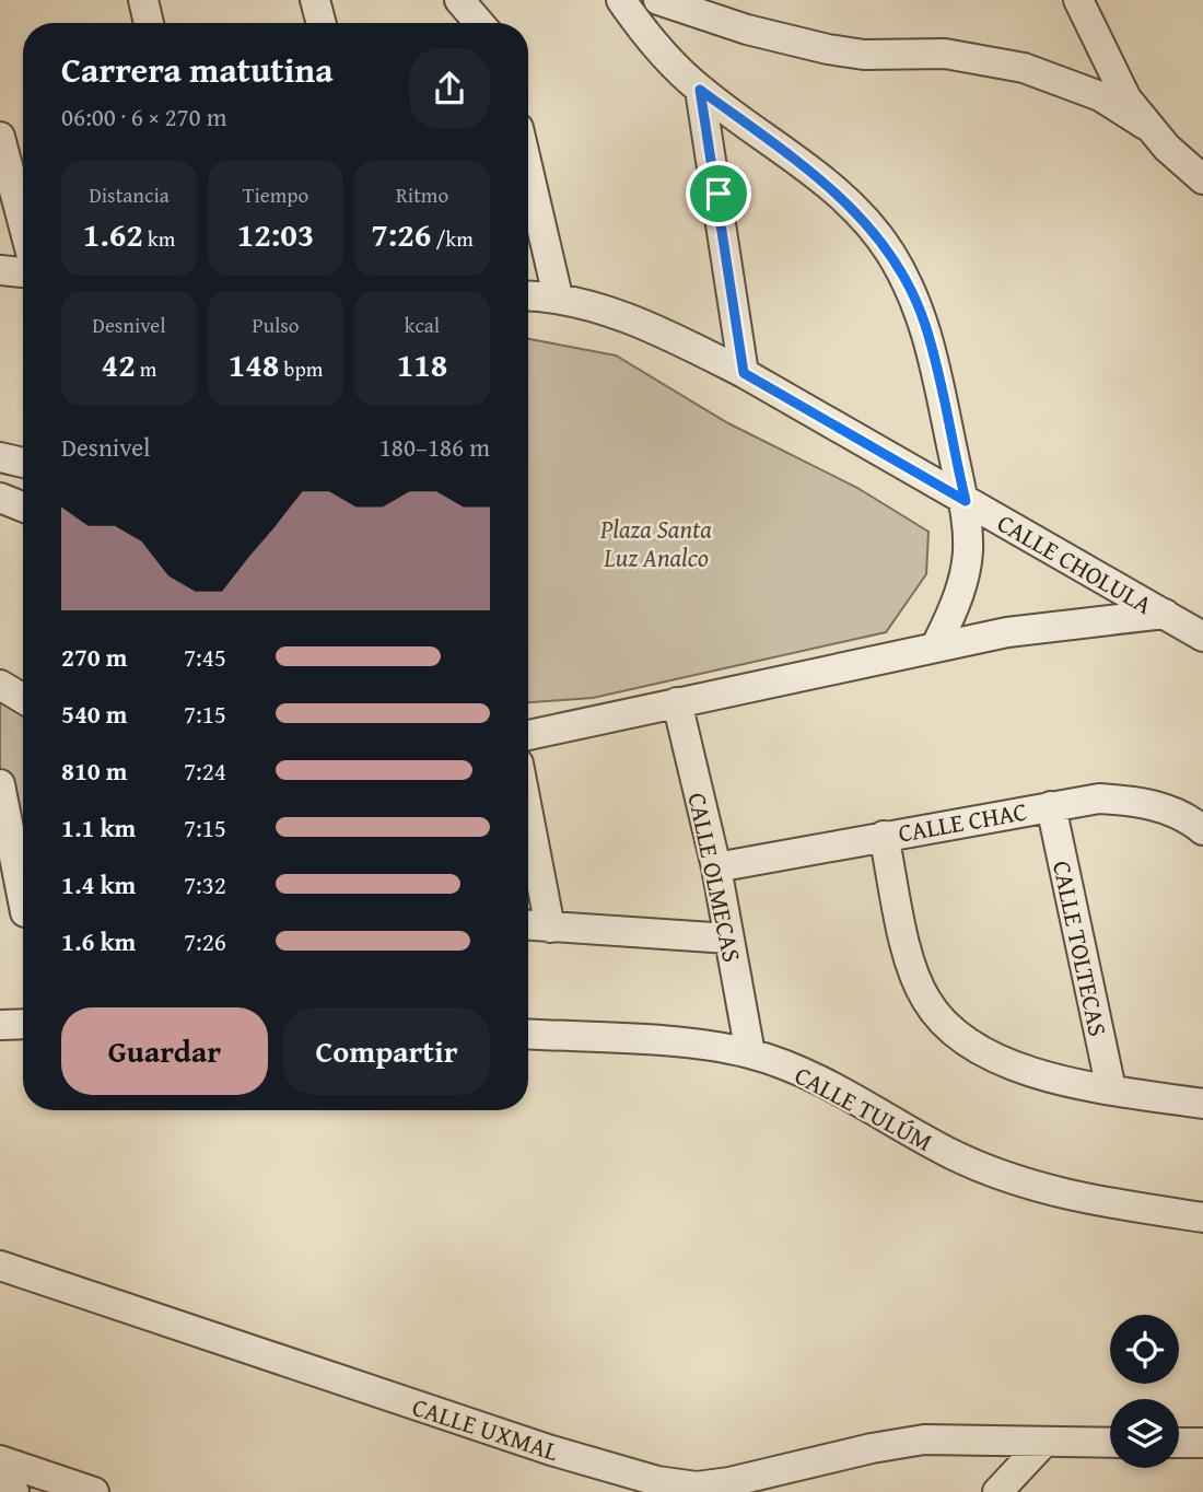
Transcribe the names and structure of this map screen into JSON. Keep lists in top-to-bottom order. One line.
{"streets":{"street":["CALLE CHOLULA","CALLE CHAC","CALLE OLMECAS","CALLE TOLTECAS","CALLE TULÚM","CALLE UXMAL"]},"crossings":[["CALLE CHOLULA","CALLE OLMECAS"],["CALLE CHAC","CALLE OLMECAS"],["CALLE CHAC","CALLE TOLTECAS"],["CALLE OLMECAS","CALLE TULÚM"]],"parks":["Plaza Santa Luz Analco"],"page":{"heading":["Carrera matutina","06:00 · 6 × 270 m"],"stats":[["Distancia","1.62 km"],["Tiempo","12:03"],["Ritmo","7:26 /km"],["Desnivel","42 m"],["Pulso","148 bpm"],["kcal","118"]],"chart":["Desnivel","180–186 m"],"list":[{"name":"270 m","note":"7:45"},{"name":"540 m","note":"7:15"},{"name":"810 m","note":"7:24"},{"name":"1.1 km","note":"7:15"},{"name":"1.4 km","note":"7:32"},{"name":"1.6 km","note":"7:26"}],"buttons":["Guardar","Compartir"]}}
